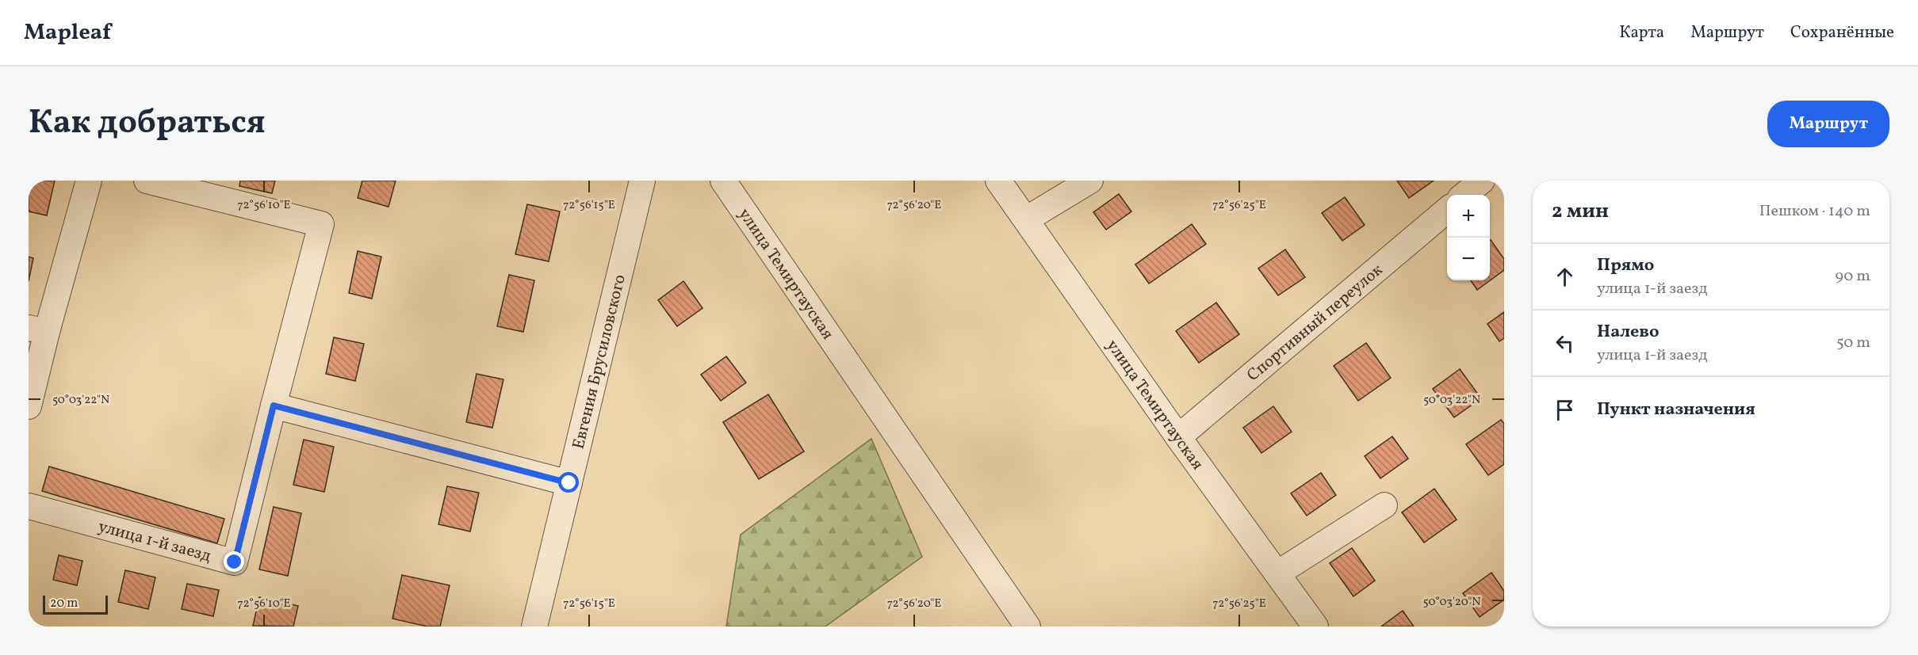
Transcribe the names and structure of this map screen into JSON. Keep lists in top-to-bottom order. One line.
{"streets":{"street":["улица Темиртауская","Спортивный переулок","Евгения Брусиловского","улица 1-й заезд"]},"crossings":[["улица Темиртауская","Спортивный переулок"]],"scale_bar":"20 m","page":{"header":"Mapleaf","nav":["Карта","Маршрут","Сохранённые"],"title":"Как добраться","buttons":"Маршрут","heading":["2 мин","Пешком · 140 m"],"map_buttons":["+","−"],"list":[["Прямо","улица 1-й заезд","90 m"],["Налево","улица 1-й заезд","50 m"],"Пункт назначения"],"scale":"20 m"},"coordinates":["72°56'10\"E","72°56'15\"E","72°56'20\"E","72°56'25\"E","50°03'22\"N","50°03'20\"N"]}
